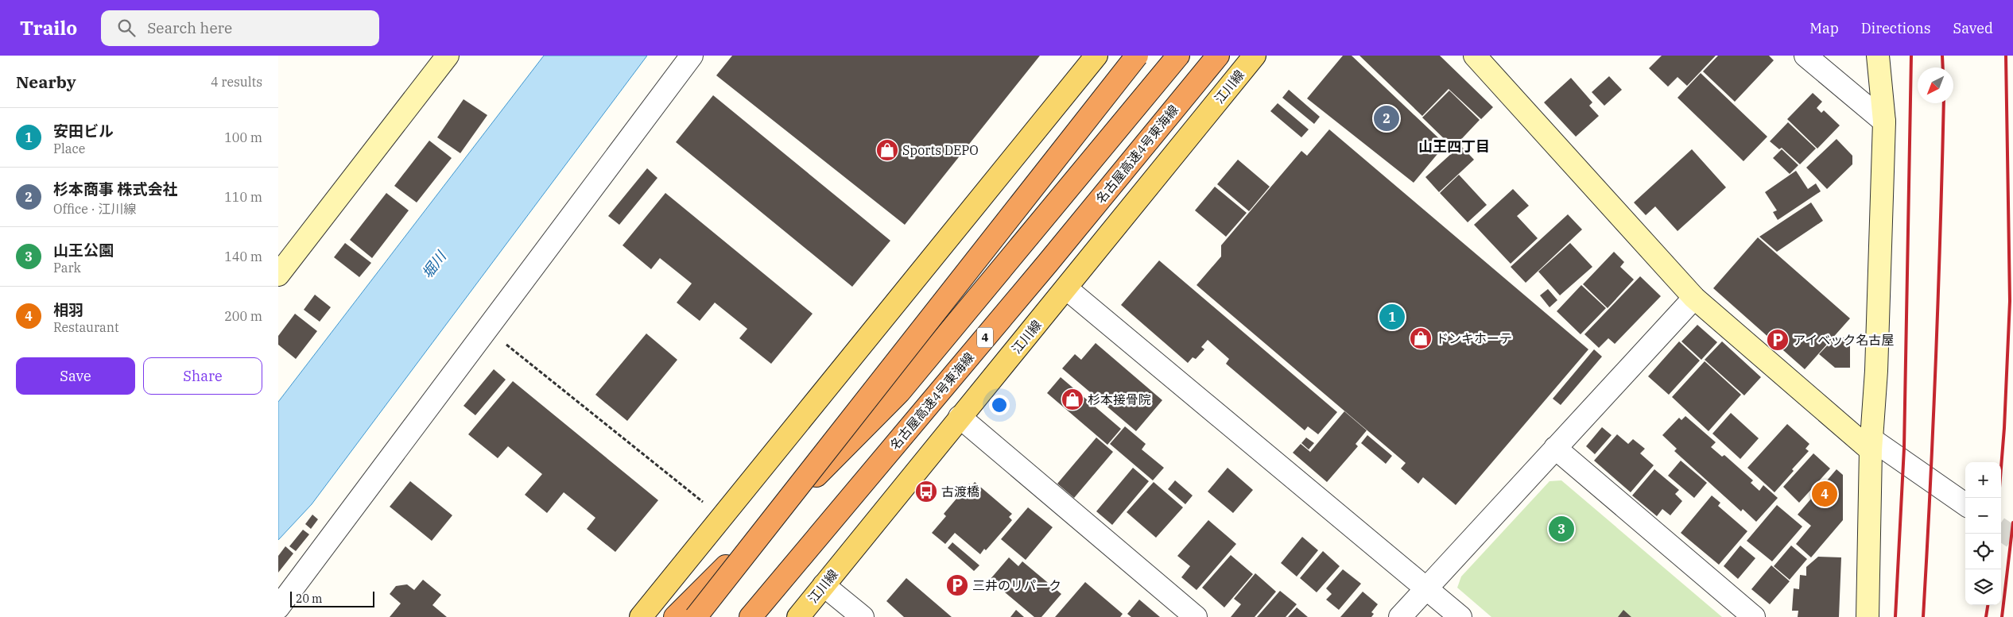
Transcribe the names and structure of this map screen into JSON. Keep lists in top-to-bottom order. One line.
{"streets":{"highway":["名古屋高速4号東海線","4"],"main road":["江川線"]},"districts":["山王四丁目"],"water":["堀川"],"places":{"shop":["Sports DEPO","ドンキホーテ","杉本接骨院"],"parking":["アイベック名古屋","三井のリパーク"],"bus stop":["古渡橋"]},"scale_bar":"20 m","north":"bottom left","page":{"header":"Trailo","search":"Search here","nav":["Map","Directions","Saved"],"heading":["Nearby","4 results"],"pins":["2","1","4","3"],"list":[{"mark":"1","name":"安田ビル","note":"Place","value":"100 m"},{"mark":"2","name":"杉本商事 株式会社","note":"Office · 江川線","value":"110 m"},{"mark":"3","name":"山王公園","note":"Park","value":"140 m"},{"mark":"4","name":"相羽","note":"Restaurant","value":"200 m"}],"buttons":["Save","Share"],"map_buttons":["+","−"],"scale":"20 m"}}
